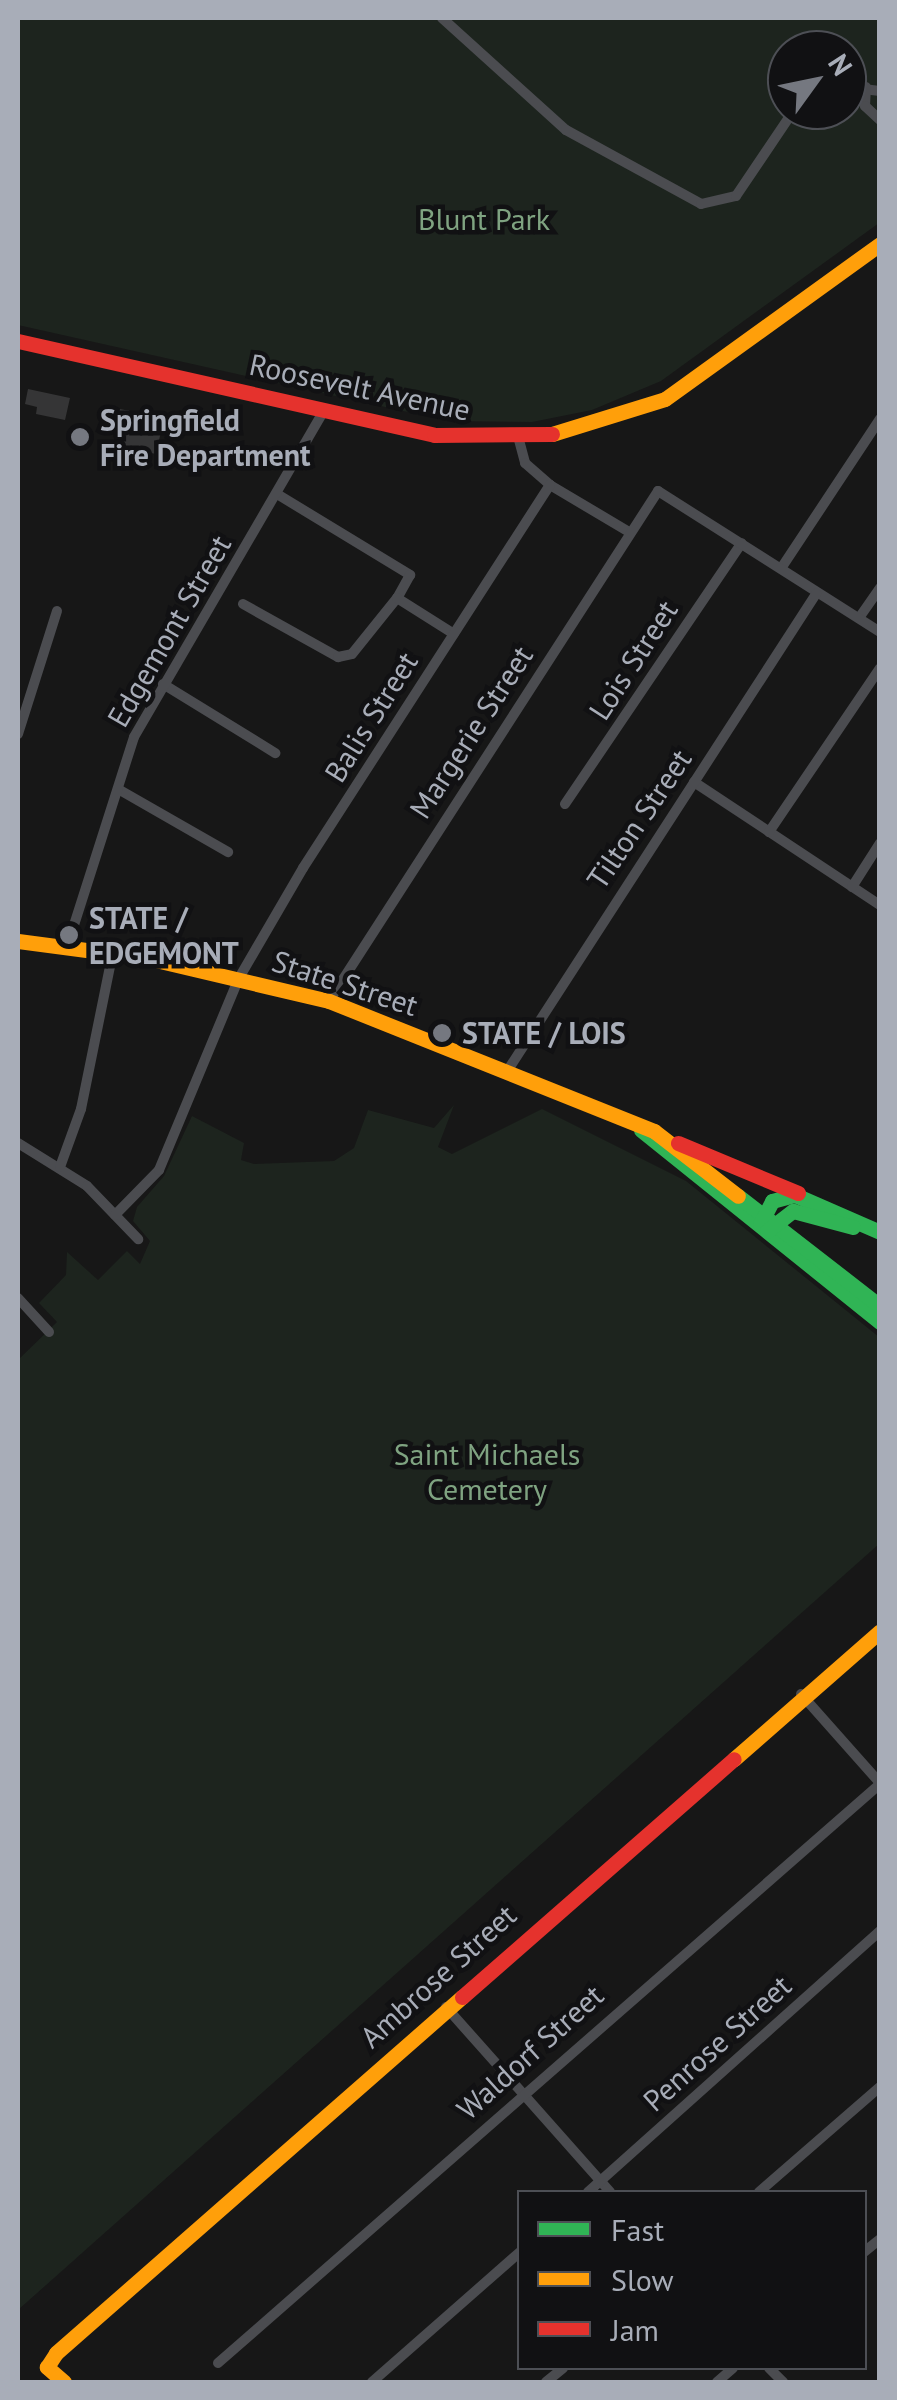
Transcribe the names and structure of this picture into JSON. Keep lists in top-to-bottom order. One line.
{"streets":{"main road":["Roosevelt Avenue","State Street","Ambrose Street"],"street":["Edgemont Street","Lois Street","Balis Street","Margerie Street","Tilton Street","Penrose Street","Waldorf Street"]},"crossings":[["Roosevelt Avenue","Edgemont Street"],["Edgemont Street","State Street"],["Lois Street","Margerie Street"],["Balis Street","State Street"],["Margerie Street","State Street"],["Tilton Street","State Street"]],"parks":["Blunt Park","Saint Michaels Cemetery"],"places":["Springfield Fire Department","STATE / EDGEMONT","STATE / LOIS"],"legend":["Fast","Slow","Jam"],"north":"top right"}
